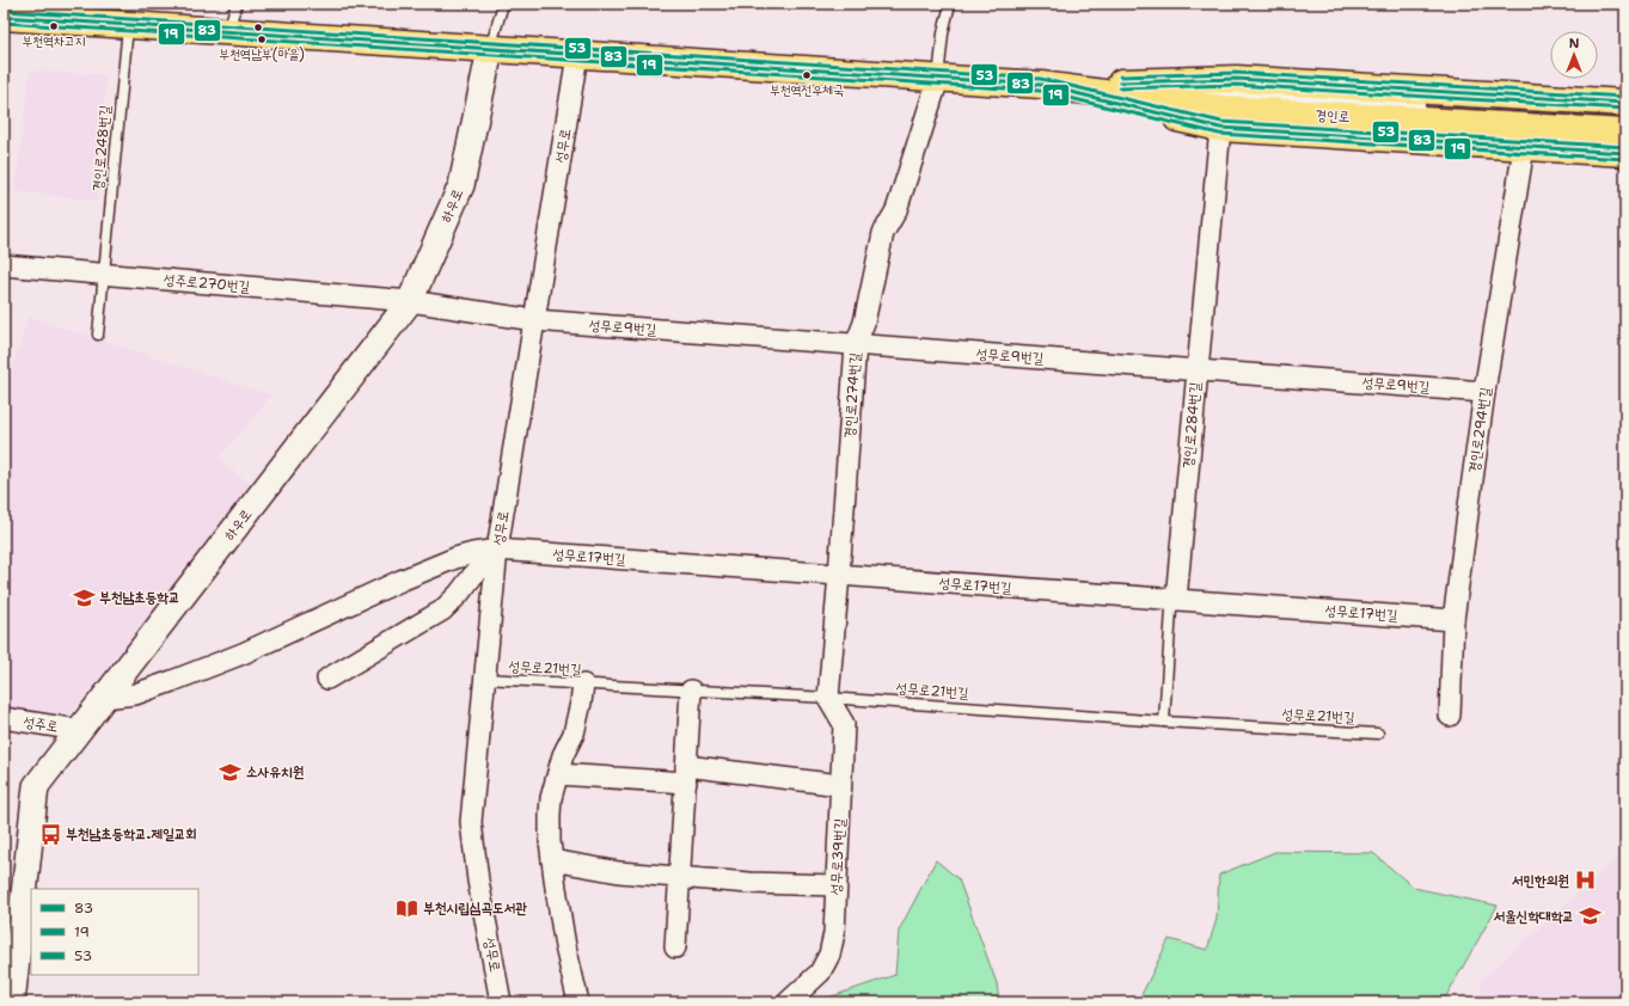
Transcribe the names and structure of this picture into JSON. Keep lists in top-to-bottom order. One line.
{"streets":{"main road":["경인로"],"street":["성무로","하우로","성주로270번길","성무로9번길","경인로274번길","경인로284번길","경인로294번길","성무로17번길","성주로","성무로39번길"],"lane":["경인로248번길","성무로21번길"]},"crossings":[["경인로","성무로"],["경인로","경인로248번길"],["경인로","하우로"],["경인로","경인로274번길"],["경인로","경인로284번길"],["경인로","경인로294번길"],["성무로","성주로270번길"],["성무로","성무로9번길"],["성무로","성무로17번길"],["성무로","성무로21번길"],["경인로248번길","성주로270번길"],["하우로","성주로270번길"],["하우로","성무로17번길"],["하우로","성주로"],["성주로270번길","성무로9번길"],["성무로9번길","경인로274번길"],["성무로9번길","경인로284번길"],["성무로9번길","경인로294번길"],["경인로274번길","성무로17번길"],["경인로274번길","성무로21번길"],["경인로274번길","성무로39번길"],["경인로284번길","성무로17번길"],["경인로284번길","성무로21번길"],["경인로294번길","성무로17번길"],["성무로21번길","성무로39번길"]],"places":{"other":["부천역차고지","부천역남부(마을)","부천역전우체국"],"school or university":["부천남초등학교","소사유치원","서울신학대학교"],"bus stop":["부천남초등학교.제일교회"],"hospital":["서민한의원"],"library":["부천시립심곡도서관"]},"lines":["transit line 53","transit line 83","transit line 19"],"legend":["83","19","53"],"north":"top"}
